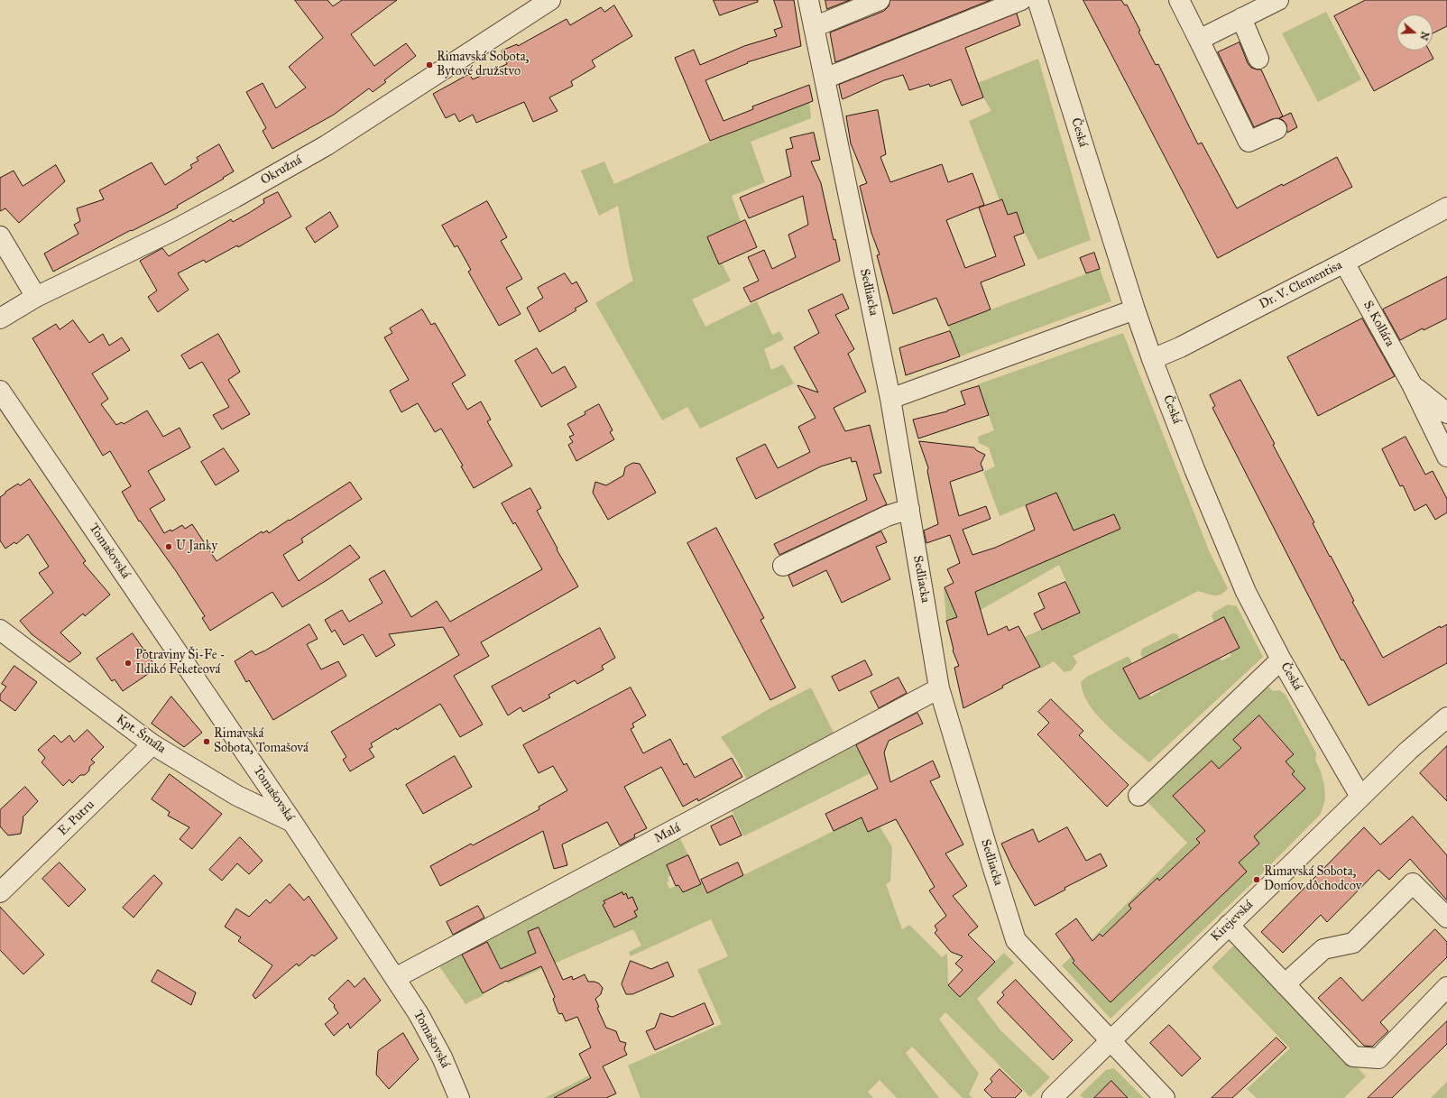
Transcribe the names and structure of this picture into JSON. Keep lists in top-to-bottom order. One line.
{"streets":{"street":["Česká","Okružná","Dr. V. Clementisa","Sedliacka","S. Kollára","Tomašovská","Kpt. Šmála","E. Putru","Malá","Kirejevská"]},"crossings":[["Česká","Dr. V. Clementisa"],["Česká","Kirejevská"],["Dr. V. Clementisa","S. Kollára"],["Sedliacka","Malá"],["Sedliacka","Kirejevská"],["Tomašovská","Kpt. Šmála"],["Tomašovská","Malá"],["Kpt. Šmála","E. Putru"]],"places":["Rimavská Sobota, Bytové družstvo","U Janky","Potraviny Ši-Fe - Ildikó Feketeová","Rimavská Sobota, Tomašová","Rimavská Sobota, Domov dôchodcov"],"north":"right"}
